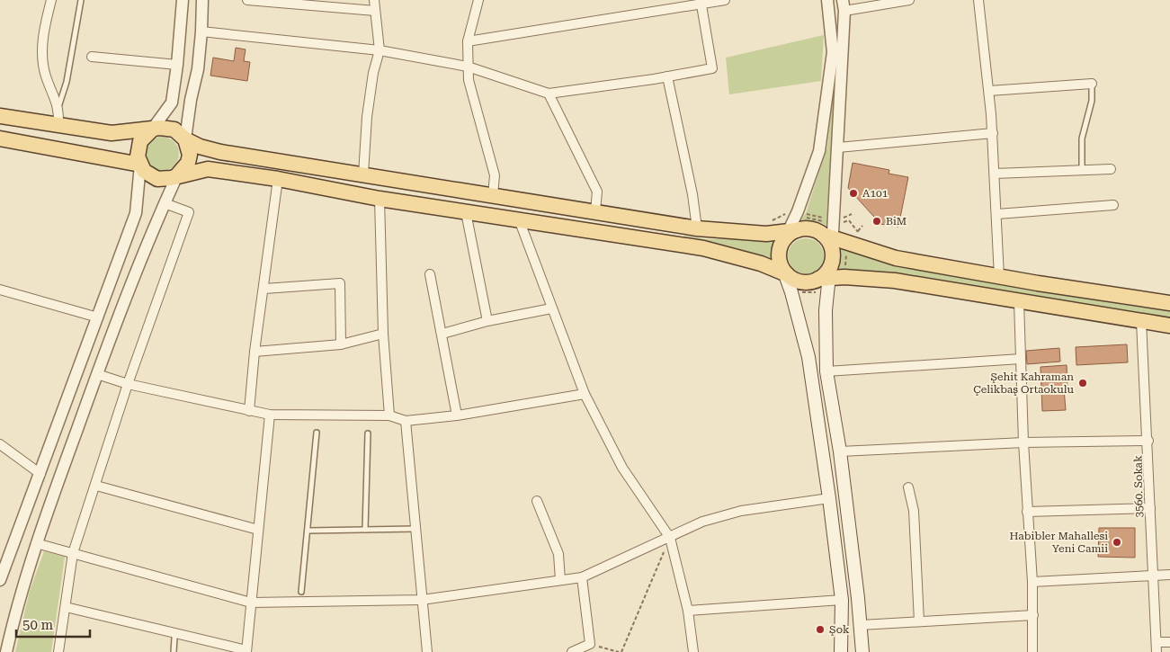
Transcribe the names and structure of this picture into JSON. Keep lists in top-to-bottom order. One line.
{"streets":{"street":["3560. Sokak"]},"places":["A101","BiM","Şehit Kahraman Çelikbaş Ortaokulu","Habibler Mahallesi Yeni Camii","Şok"],"scale_bar":"50 m"}
